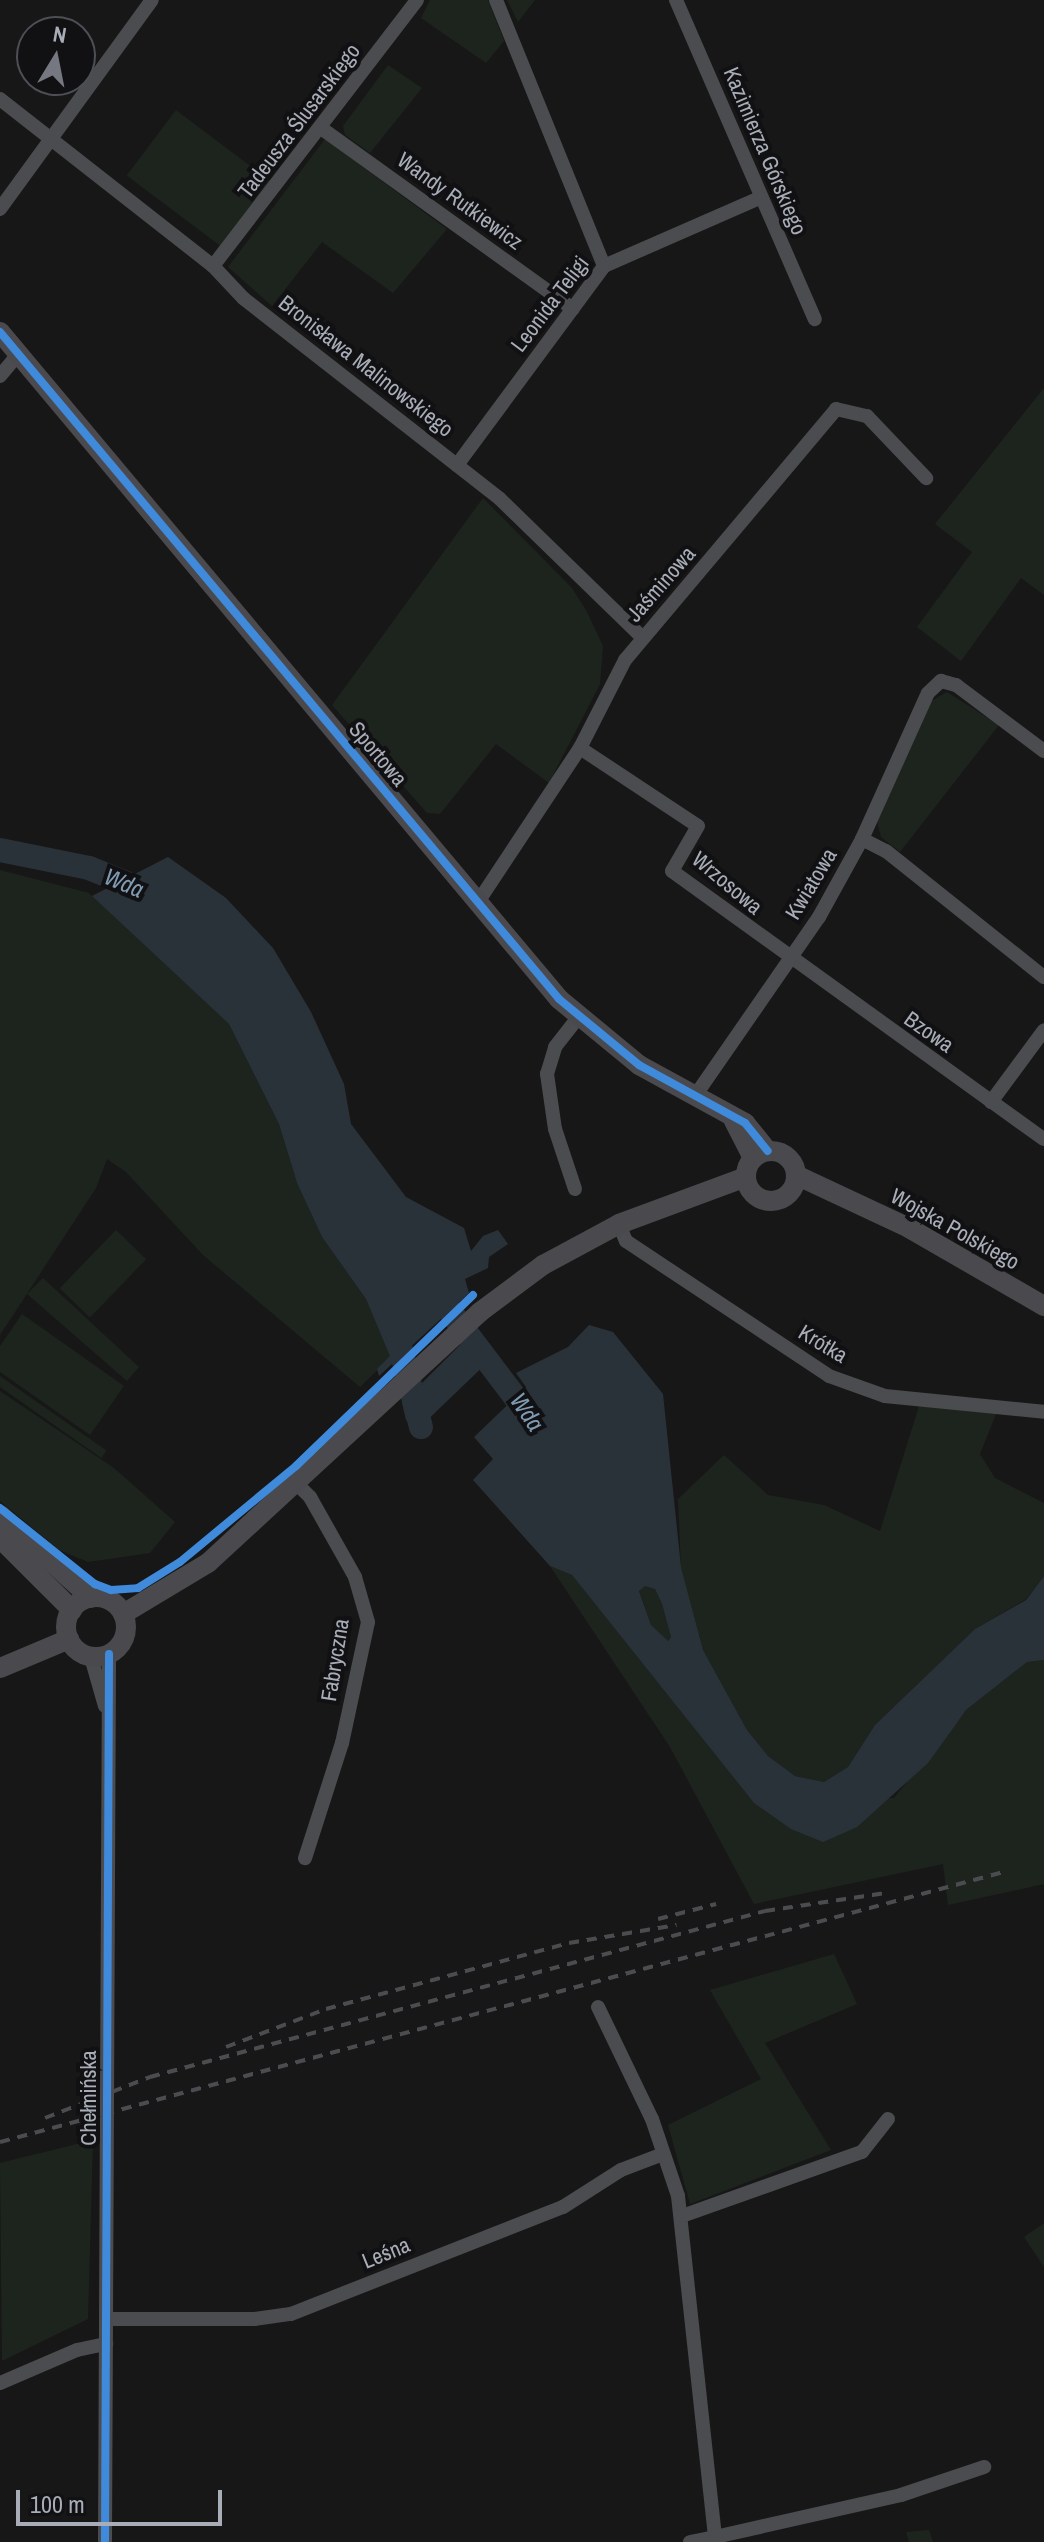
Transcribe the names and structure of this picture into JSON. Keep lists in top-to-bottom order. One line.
{"streets":{"street":["Tadeusza Ślusarskiego","Kazimierza Górskiego","Wandy Rutkiewicz","Leonida Teligi","Bronisława Malinowskiego","Jaśminowa","Sportowa","Wrzosowa","Kwiatowa","Bzowa","Wojska Polskiego","Krótka","Fabryczna","Chełmińska","Leśna"]},"crossings":[["Tadeusza Ślusarskiego","Wandy Rutkiewicz"],["Tadeusza Ślusarskiego","Bronisława Malinowskiego"],["Kazimierza Górskiego","Leonida Teligi"],["Wandy Rutkiewicz","Leonida Teligi"],["Leonida Teligi","Bronisława Malinowskiego"],["Bronisława Malinowskiego","Jaśminowa"],["Jaśminowa","Sportowa"],["Jaśminowa","Wrzosowa"],["Sportowa","Kwiatowa"],["Sportowa","Wojska Polskiego"],["Wrzosowa","Kwiatowa"],["Wrzosowa","Bzowa"],["Kwiatowa","Bzowa"],["Chełmińska","Leśna"]],"water":["Wda"],"scale_bar":"100 m","north":"top"}
